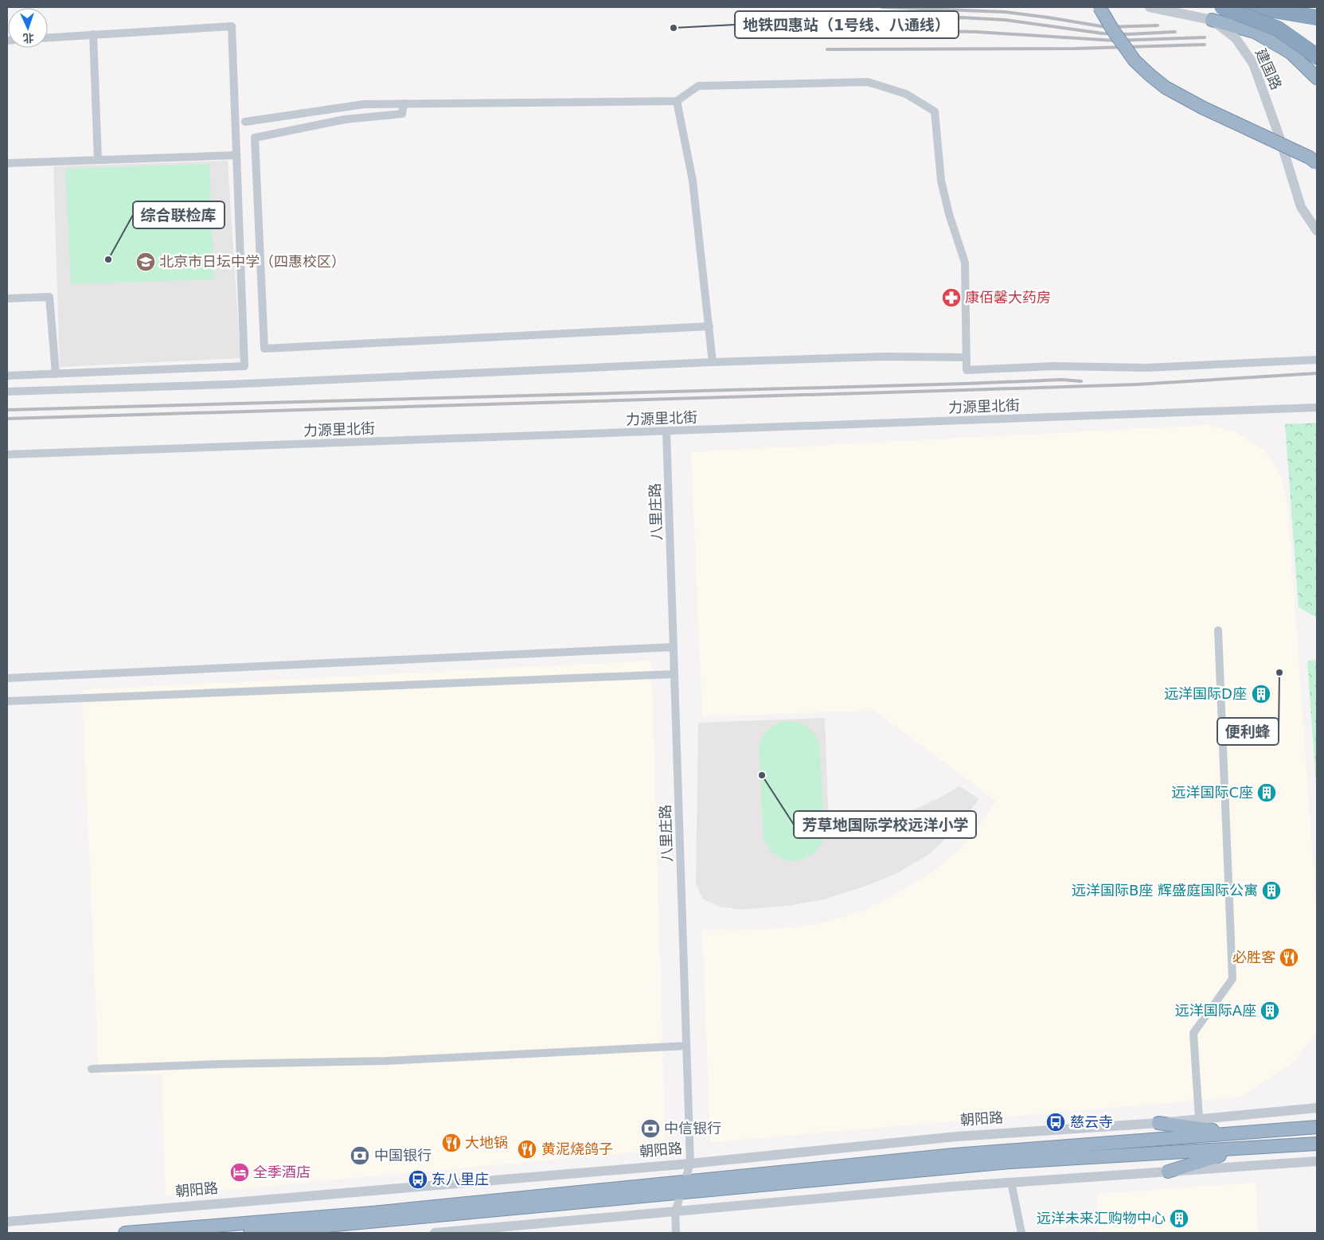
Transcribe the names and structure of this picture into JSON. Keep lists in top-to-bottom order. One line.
{"streets":{"street":["建国路","力源里北街","八里庄路","朝阳路"]},"crossings":[["力源里北街","八里庄路"],["八里庄路","朝阳路"]],"places":{"other":["地铁四惠站（1号线、八通线）","综合联检库","便利蜂","芳草地国际学校远洋小学"],"school or university":["北京市日坛中学（四惠校区）"],"pharmacy":["康佰馨大药房"],"building":["远洋国际D座","远洋国际C座","远洋国际B座 辉盛庭国际公寓","远洋国际A座","远洋未来汇购物中心"],"restaurant":["必胜客","大地锅","黄泥烧鸽子"],"bus stop":["慈云寺","东八里庄"],"bank":["中信银行","中国银行"],"hotel":["全季酒店"]},"north":"bottom"}
